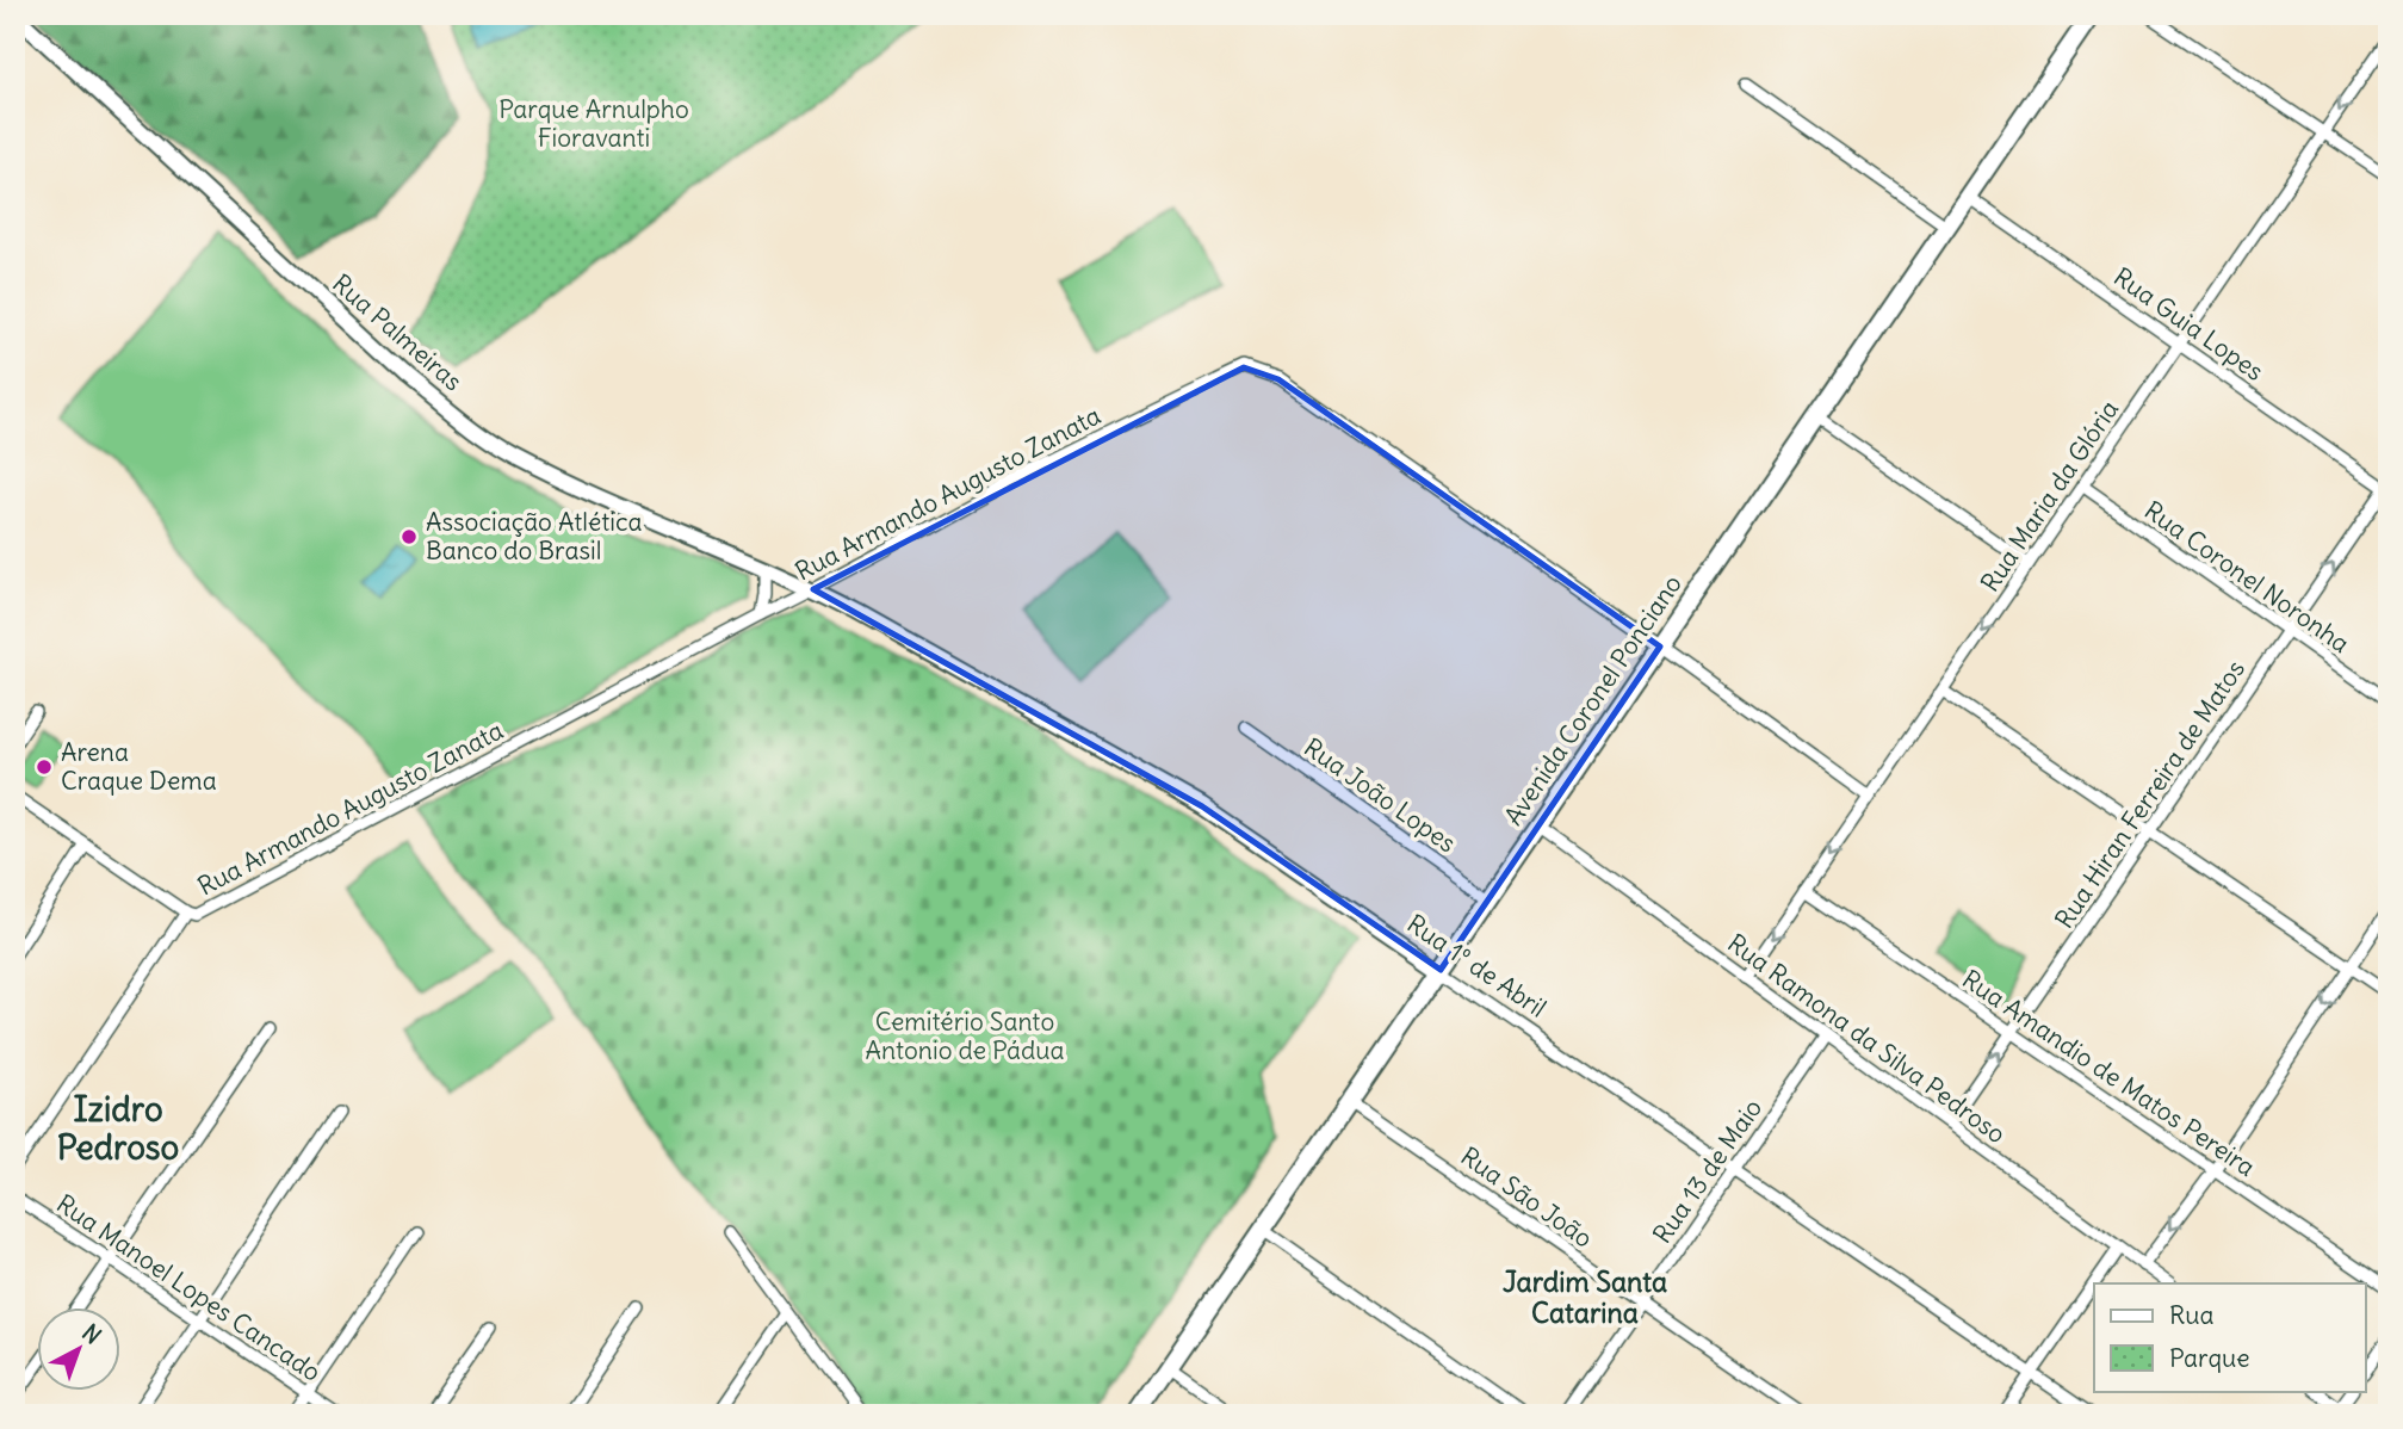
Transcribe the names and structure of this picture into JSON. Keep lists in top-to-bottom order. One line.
{"streets":{"main road":["Avenida Coronel Ponciano"],"street":["Rua Guia Lopes","Rua Palmeiras","Rua Armando Augusto Zanata","Rua Maria da Glória","Rua Coronel Noronha","Rua Hiran Ferreira de Matos","Rua João Lopes","Rua 1º de Abril","Rua Ramona da Silva Pedroso","Rua Amandio de Matos Pereira","Rua 13 de Maio","Rua São João","Rua Manoel Lopes Cancado"]},"crossings":[["Rua Guia Lopes","Rua Maria da Glória"],["Rua Guia Lopes","Avenida Coronel Ponciano"],["Rua Guia Lopes","Rua Hiran Ferreira de Matos"],["Rua Palmeiras","Rua Armando Augusto Zanata"],["Rua Palmeiras","Rua 1º de Abril"],["Rua Armando Augusto Zanata","Rua Maria da Glória"],["Rua Armando Augusto Zanata","Avenida Coronel Ponciano"],["Rua Armando Augusto Zanata","Rua 1º de Abril"],["Rua Maria da Glória","Rua Coronel Noronha"],["Rua Maria da Glória","Rua Ramona da Silva Pedroso"],["Rua Maria da Glória","Rua Amandio de Matos Pereira"],["Rua Coronel Noronha","Rua Hiran Ferreira de Matos"],["Avenida Coronel Ponciano","Rua João Lopes"],["Avenida Coronel Ponciano","Rua 1º de Abril"],["Avenida Coronel Ponciano","Rua Ramona da Silva Pedroso"],["Avenida Coronel Ponciano","Rua São João"],["Rua Hiran Ferreira de Matos","Rua Ramona da Silva Pedroso"],["Rua Hiran Ferreira de Matos","Rua Amandio de Matos Pereira"],["Rua 1º de Abril","Rua 13 de Maio"],["Rua Ramona da Silva Pedroso","Rua 13 de Maio"],["Rua 13 de Maio","Rua São João"]],"one_way":["Rua Maria da Glória","Rua Hiran Ferreira de Matos"],"districts":["Izidro Pedroso","Jardim Santa Catarina"],"parks":["Parque Arnulpho Fioravanti","Cemitério Santo Antonio de Pádua"],"places":["Associação Atlética Banco do Brasil","Arena Craque Dema"],"legend":["Rua","Parque"],"north":"top right"}
